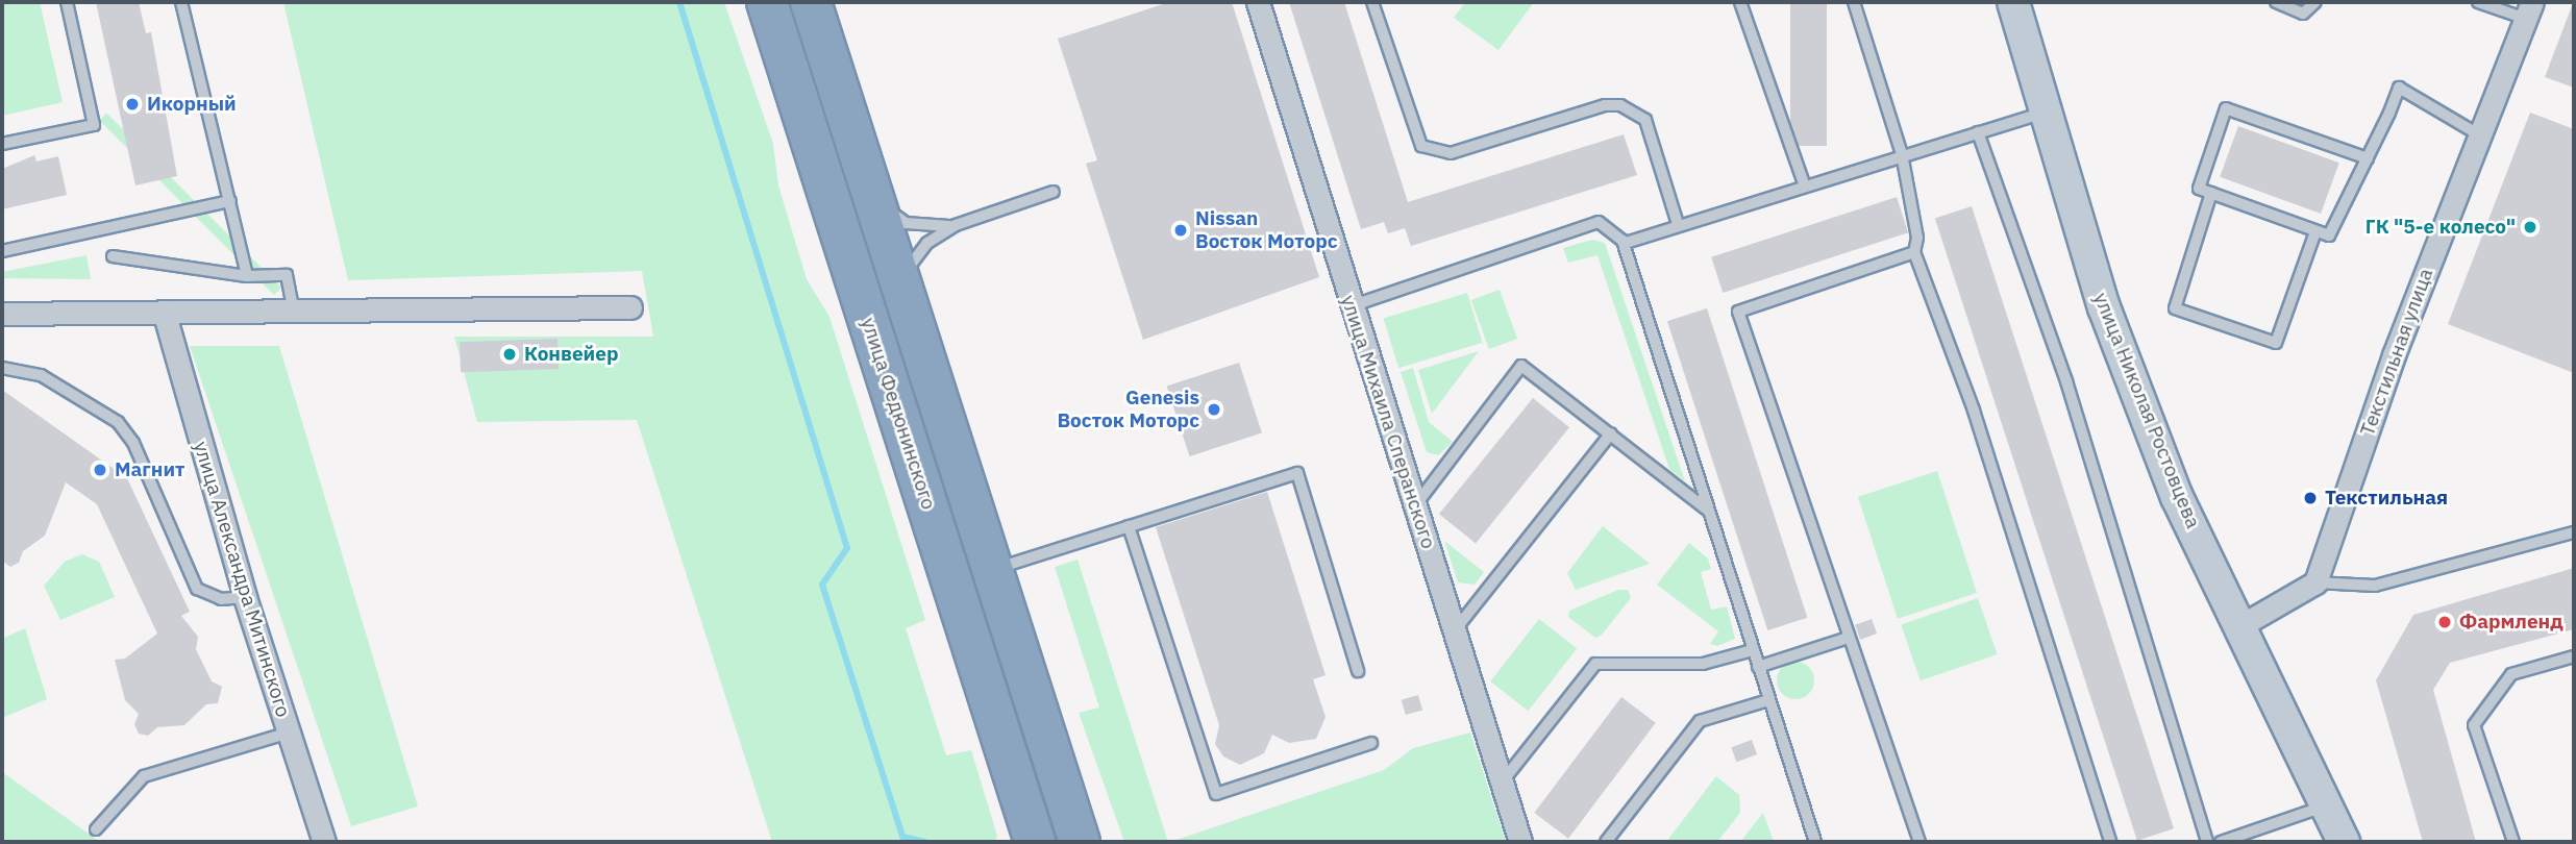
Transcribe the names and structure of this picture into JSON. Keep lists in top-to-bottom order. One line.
{"streets":{"highway":["улица Федюнинского"],"street":["Текстильная улица","улица Николая Ростовцева","улица Михаила Сперанского","улица Александра Митинского"]},"places":["Икорный","ГК \"5-е колесо\"","Nissan Восток Моторс","Конвейер","Genesis Восток Моторс","Магнит","Текстильная","Фармленд"]}
